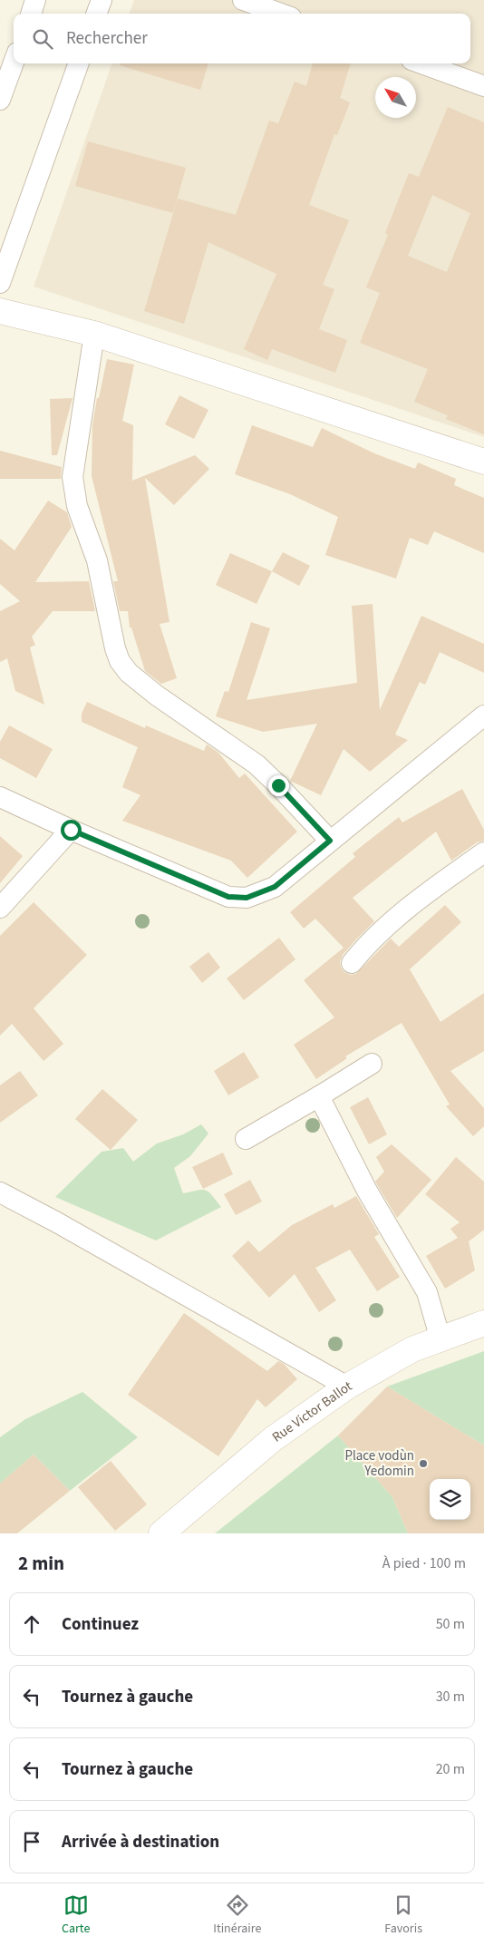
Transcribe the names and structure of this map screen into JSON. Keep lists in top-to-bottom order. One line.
{"streets":{"street":["Rue Victor Ballot"]},"places":["Place vodùn Yedomin"],"north":"top left","page":{"search":"Rechercher","heading":["2 min","À pied · 100 m"],"list":[["Continuez","50 m"],["Tournez à gauche","30 m"],["Tournez à gauche","20 m"],"Arrivée à destination"],"nav":["Carte","Itinéraire","Favoris"]}}
